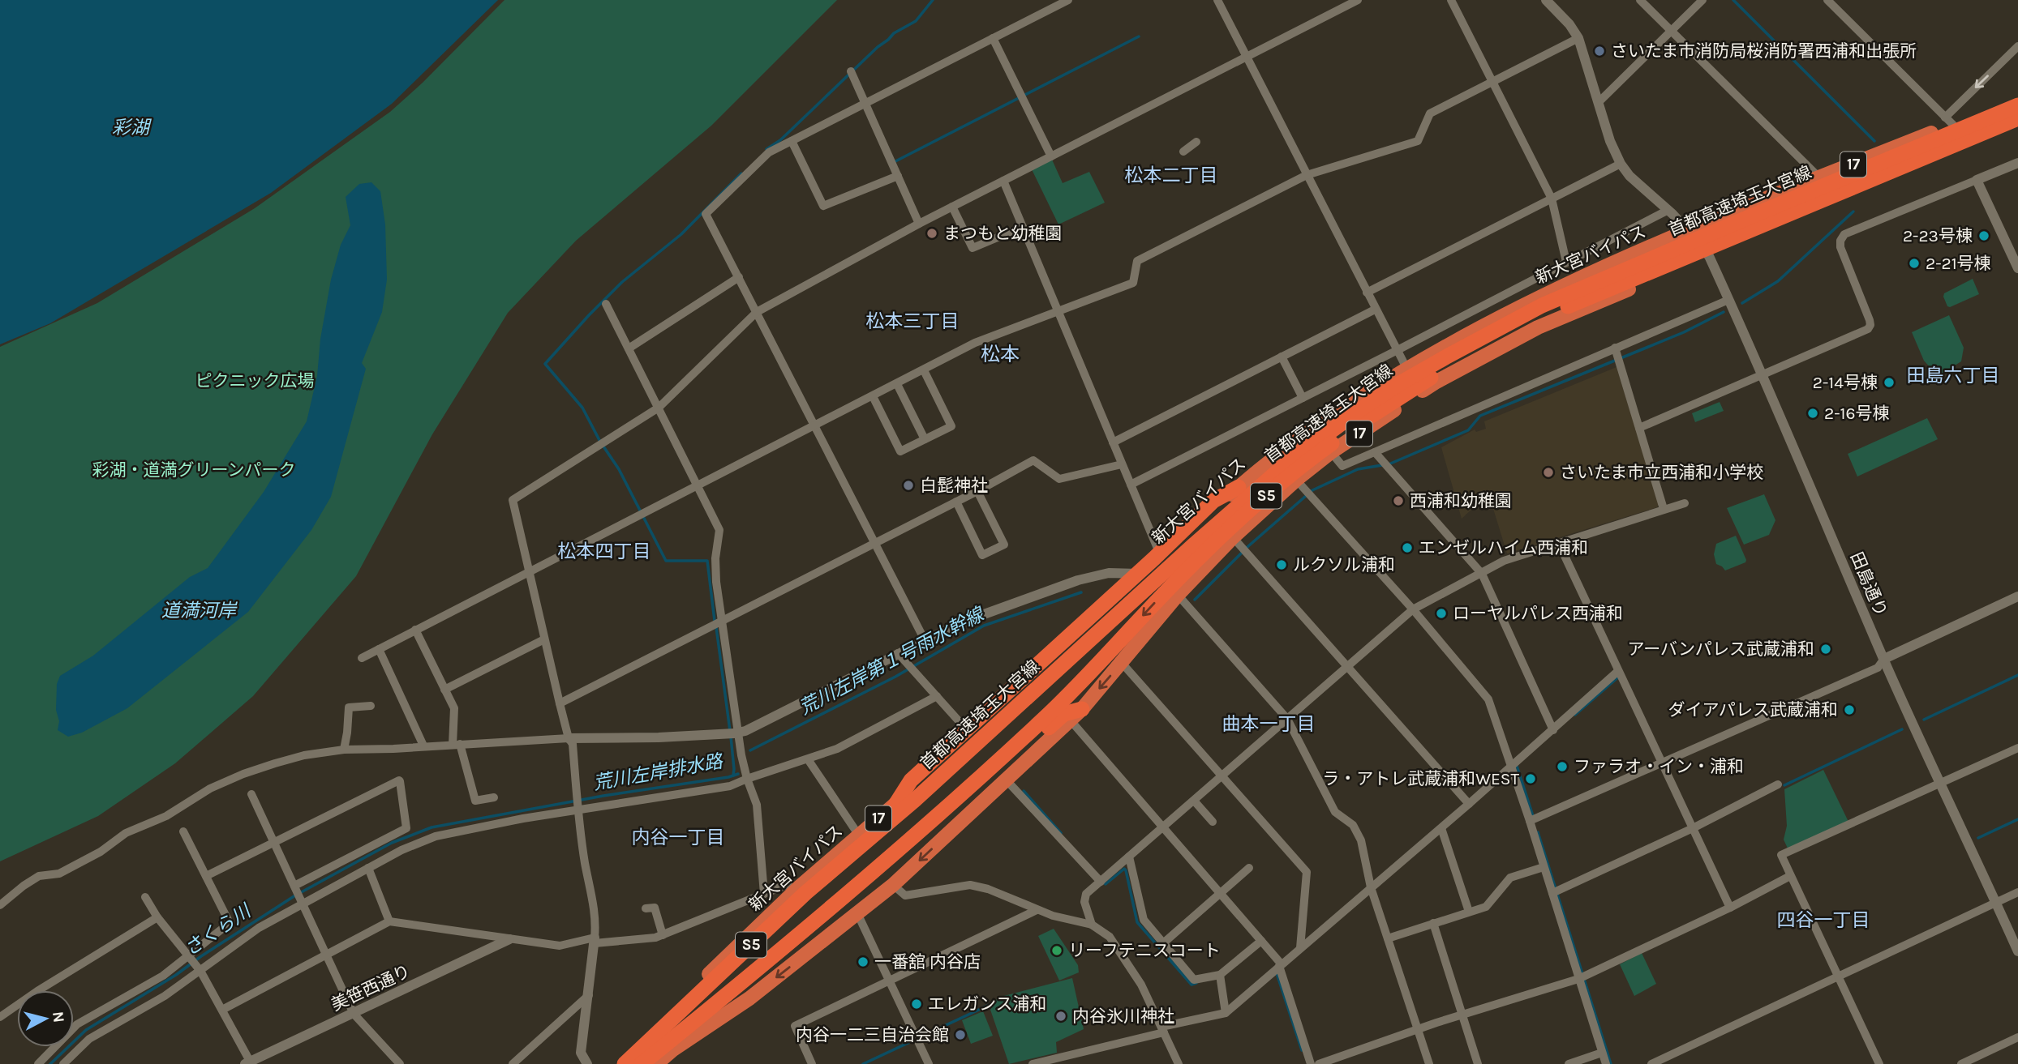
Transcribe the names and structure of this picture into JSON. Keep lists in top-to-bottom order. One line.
{"streets":{"highway":["17","首都高速埼玉大宮線","新大宮バイパス","S5"],"street":["田島通り","美笹西通り"]},"crossings":[["17","首都高速埼玉大宮線"],["17","田島通り"],["首都高速埼玉大宮線","S5"],["新大宮バイパス","S5"],["新大宮バイパス","田島通り"]],"districts":["松本二丁目","松本三丁目","松本","田島六丁目","松本四丁目","曲本一丁目","内谷一丁目","四谷一丁目"],"water":["彩湖","道満河岸","荒川左岸第１号雨水幹線","荒川左岸排水路","さくら川"],"parks":["ピクニック広場","彩湖・道満グリーンパーク"],"places":["さいたま市消防局桜消防署西浦和出張所","まつもと幼稚園","2-23号棟","2-21号棟","2-14号棟","2-16号棟","さいたま市立西浦和小学校","白髭神社","西浦和幼稚園","エンゼルハイム西浦和","ルクソル浦和","ローヤルパレス西浦和","アーバンパレス武蔵浦和","ダイアパレス武蔵浦和","ファラオ・イン・浦和","ラ・アトレ武蔵浦和WEST","リーフテニスコート","一番舘 内谷店","エレガンス浦和","内谷氷川神社","内谷一二三自治会館"],"north":"right"}
